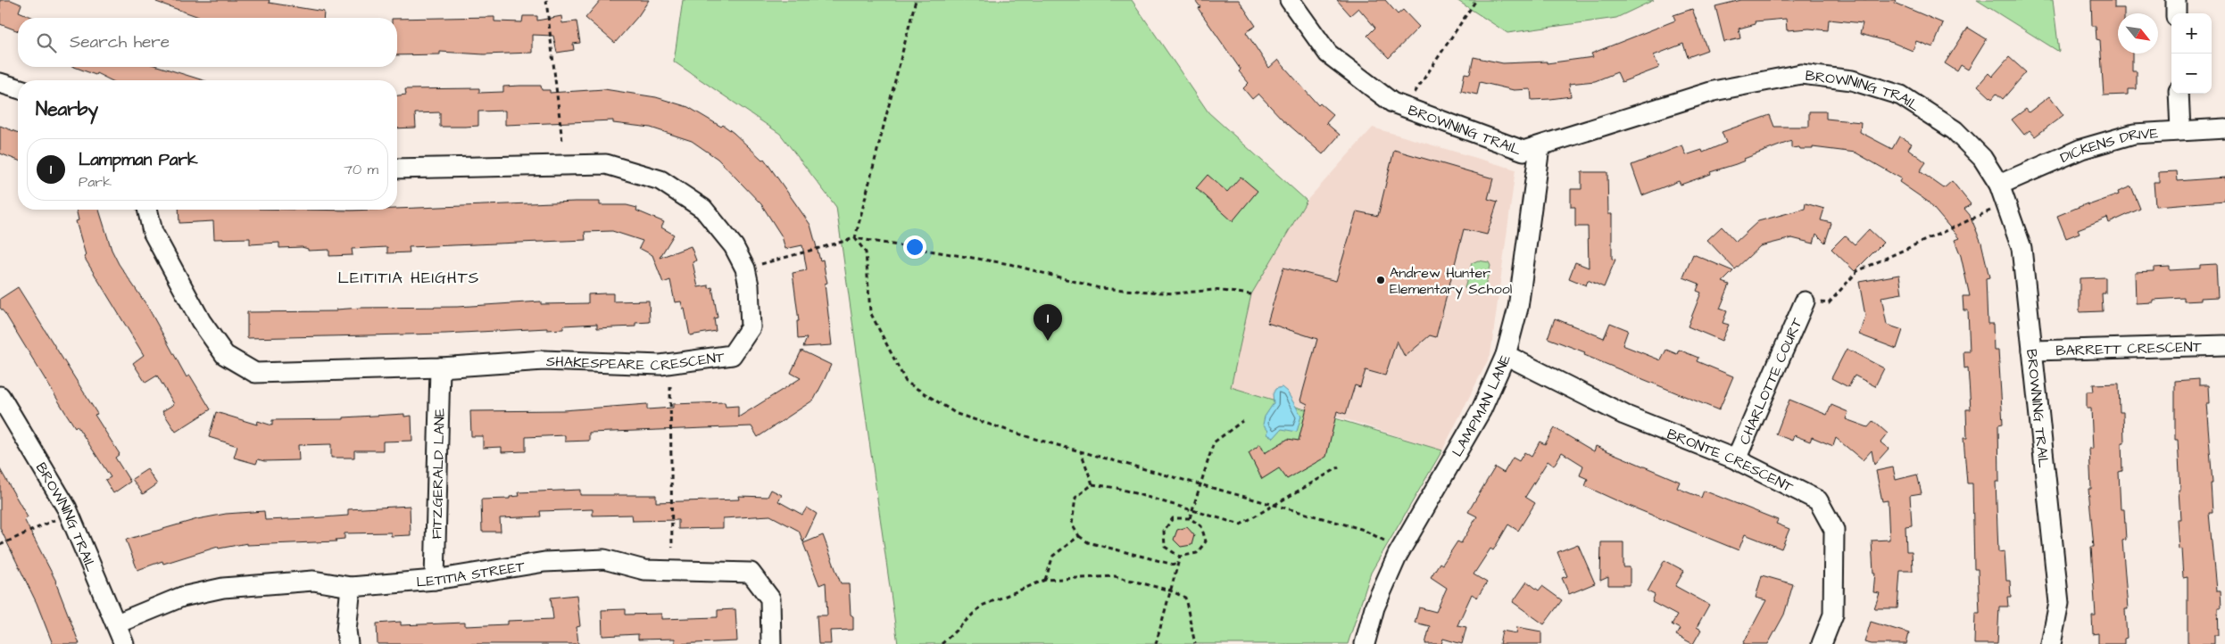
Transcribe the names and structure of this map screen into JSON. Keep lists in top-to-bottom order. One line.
{"streets":{"street":["BROWNING TRAIL","DICKENS DRIVE","BARRETT CRESCENT","SHAKESPEARE CRESCENT","CHARLOTTE COURT","LAMPMAN LANE","BRONTE CRESCENT","FITZGERALD LANE","LETITIA STREET"]},"crossings":[["BROWNING TRAIL","DICKENS DRIVE"],["BROWNING TRAIL","BARRETT CRESCENT"],["BROWNING TRAIL","LAMPMAN LANE"],["BROWNING TRAIL","LETITIA STREET"],["SHAKESPEARE CRESCENT","FITZGERALD LANE"],["CHARLOTTE COURT","BRONTE CRESCENT"],["LAMPMAN LANE","BRONTE CRESCENT"],["FITZGERALD LANE","LETITIA STREET"]],"districts":["LEITITIA HEIGHTS"],"places":["Andrew Hunter Elementary School"],"north":"bottom right","page":{"map_buttons":["+","−"],"search":"Search here","heading":"Nearby","list":[{"mark":"1","name":"Lampman Park","note":"Park","value":"70 m"}],"pins":"1"}}
